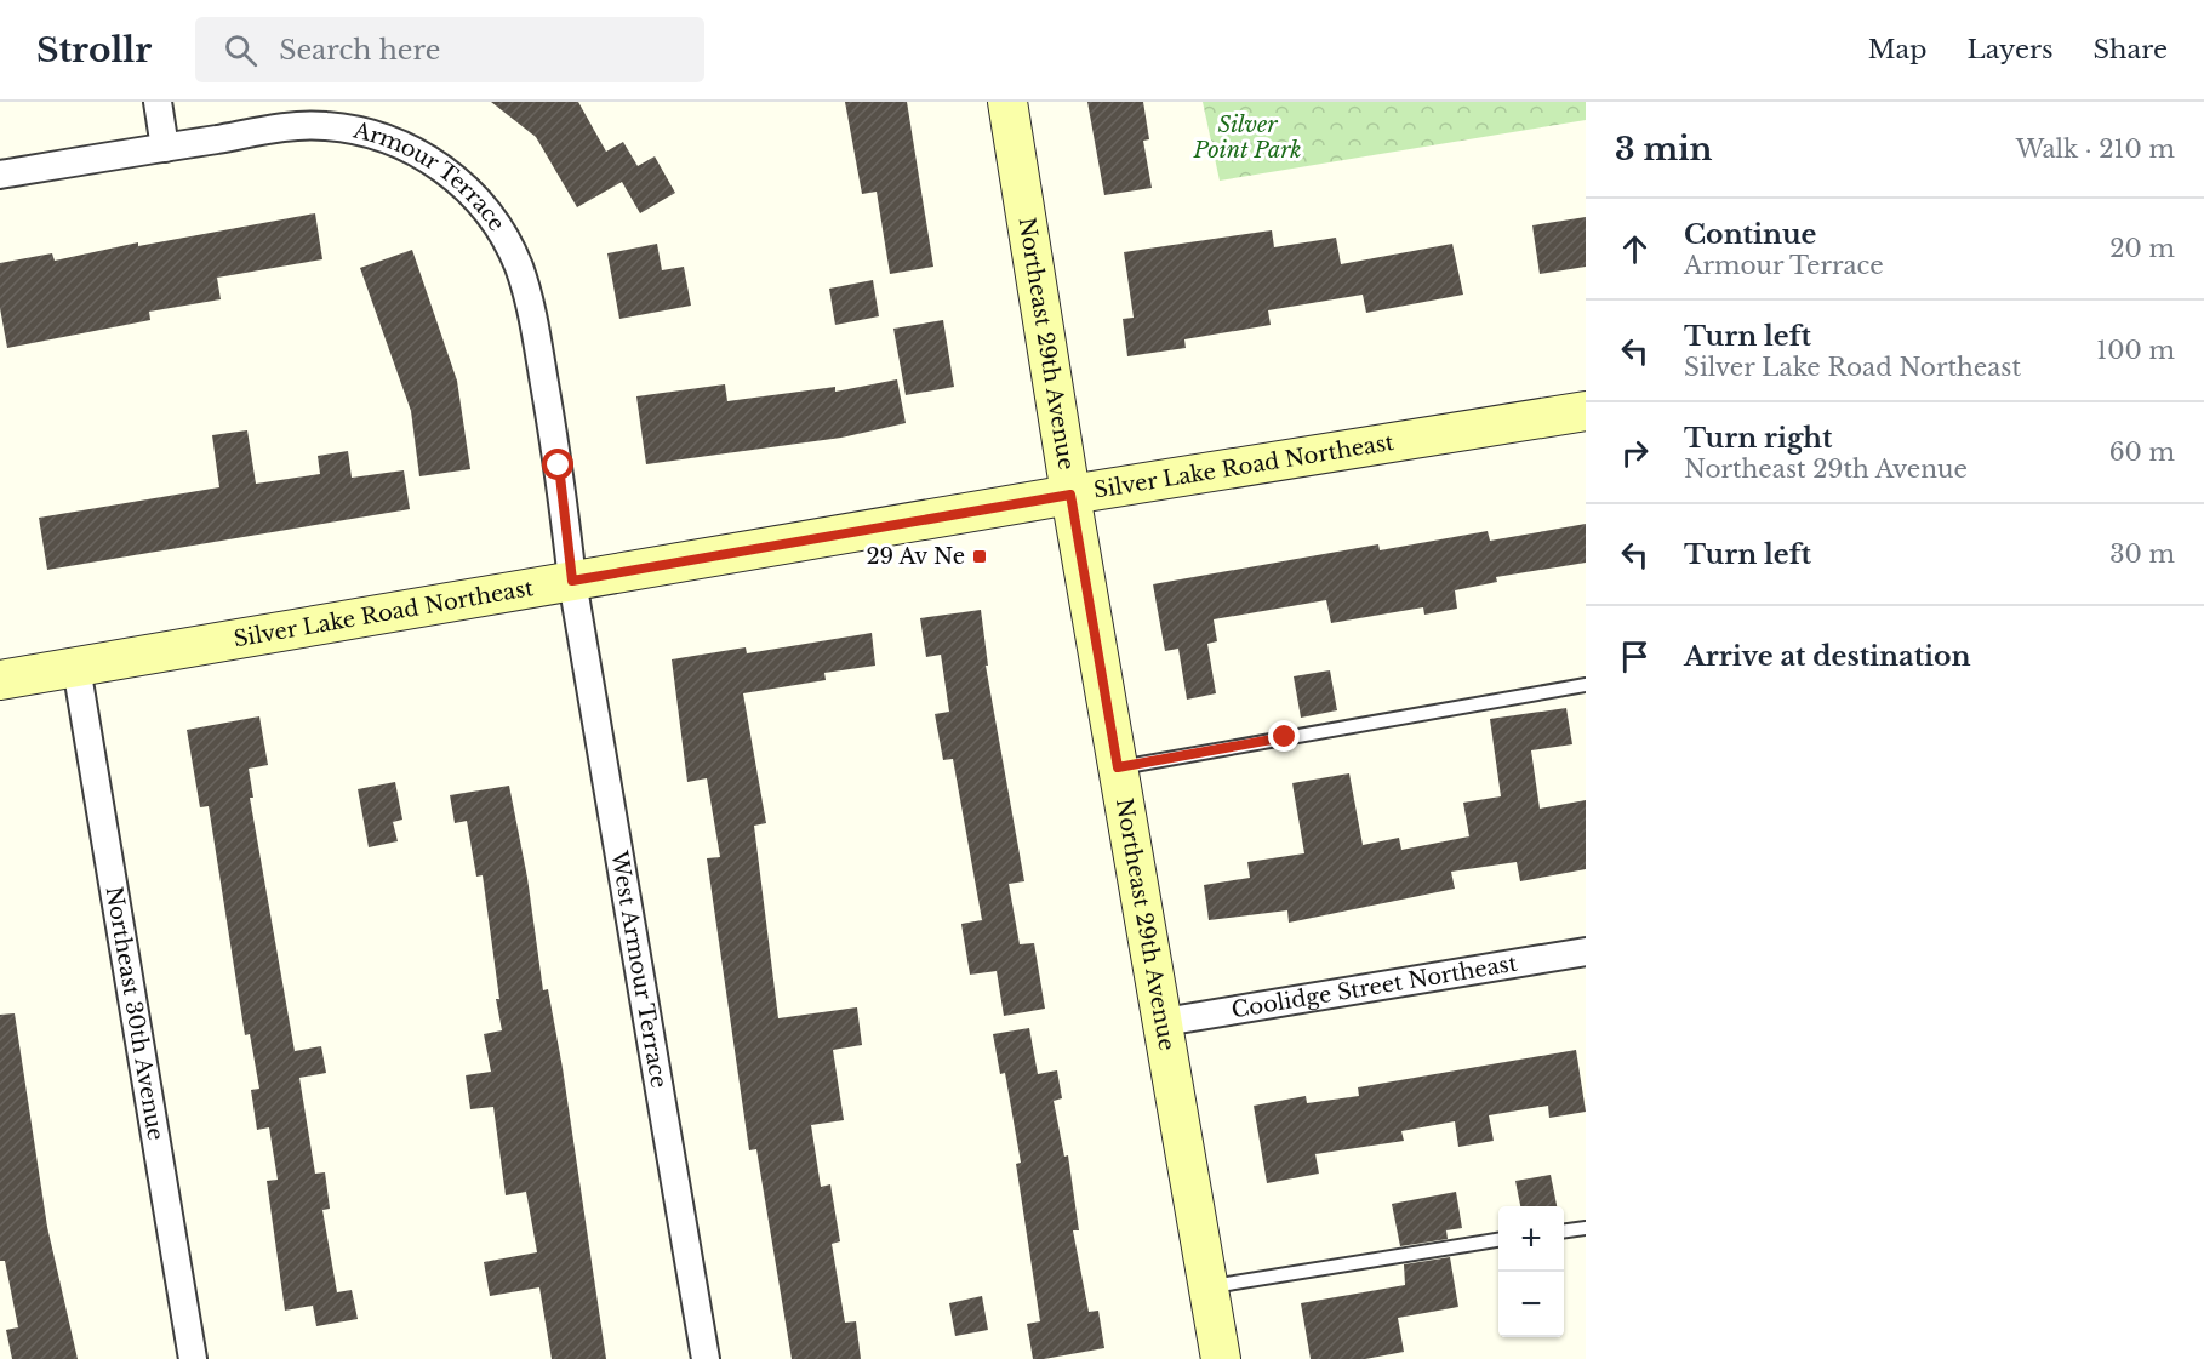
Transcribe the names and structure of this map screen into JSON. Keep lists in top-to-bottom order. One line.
{"streets":{"main road":["Northeast 29th Avenue","Silver Lake Road Northeast"],"street":["Armour Terrace","West Armour Terrace","Coolidge Street Northeast","Northeast 30th Avenue"]},"crossings":[["Armour Terrace","Silver Lake Road Northeast"],["Armour Terrace","West Armour Terrace"],["Northeast 29th Avenue","Silver Lake Road Northeast"],["Northeast 29th Avenue","Coolidge Street Northeast"],["Silver Lake Road Northeast","West Armour Terrace"],["Silver Lake Road Northeast","Northeast 30th Avenue"]],"parks":["Silver Point Park"],"places":{"transit":["29 Av Ne"]},"page":{"header":"Strollr","search":"Search here","nav":["Map","Layers","Share"],"heading":["3 min","Walk · 210 m"],"list":[["Continue","Armour Terrace","20 m"],["Turn left","Silver Lake Road Northeast","100 m"],["Turn right","Northeast 29th Avenue","60 m"],["Turn left","30 m"],"Arrive at destination"],"map_buttons":["+","−"]}}
